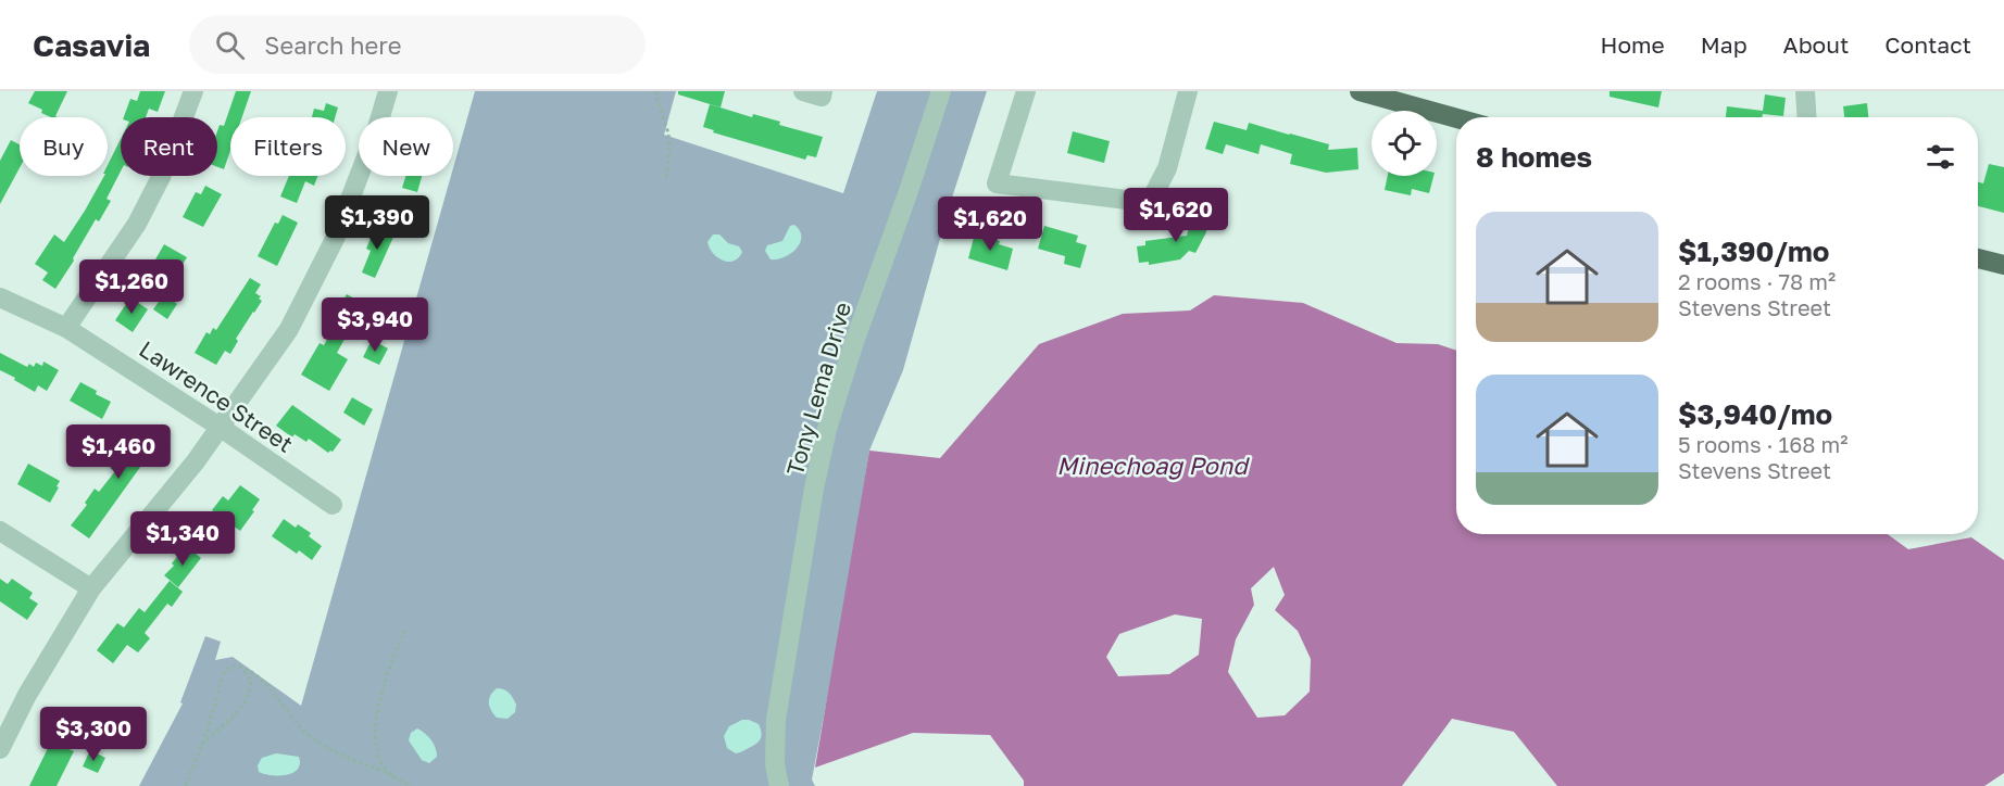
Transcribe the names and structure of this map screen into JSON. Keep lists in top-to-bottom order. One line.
{"streets":{"street":["Tony Lema Drive","Lawrence Street"]},"water":["Minechoag Pond"],"page":{"header":"Casavia","search":"Search here","nav":["Home","Map","About","Contact"],"chip":["Buy","Rent","Filters","New"],"heading":"8 homes","price":["$1,620","$1,390","$1,620","$1,260","$3,940","$1,460","$1,340","$3,300"],"list":[{"name":"$1,390/mo","note":"2 rooms · 78 m² · Stevens Street"},{"name":"$3,940/mo","note":"5 rooms · 168 m² · Stevens Street"}]}}
